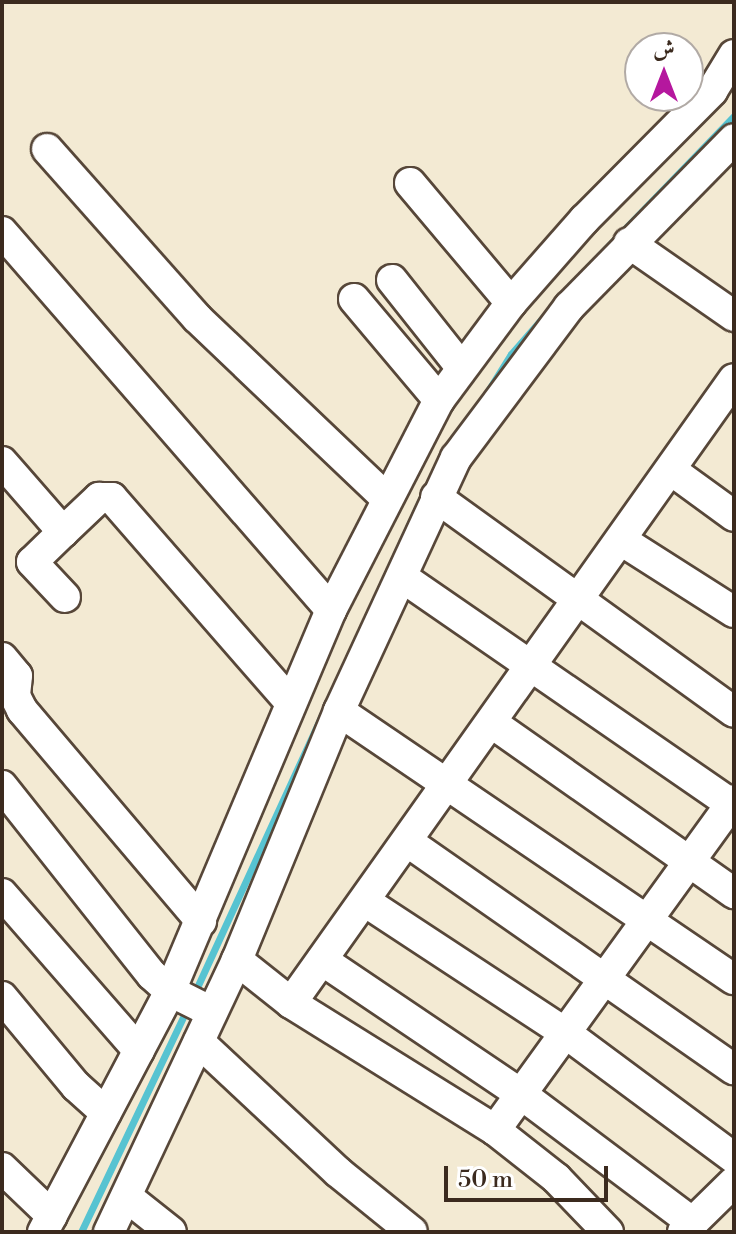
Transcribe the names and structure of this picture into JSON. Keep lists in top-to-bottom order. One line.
{"scale_bar":"50 m","north":"top"}
